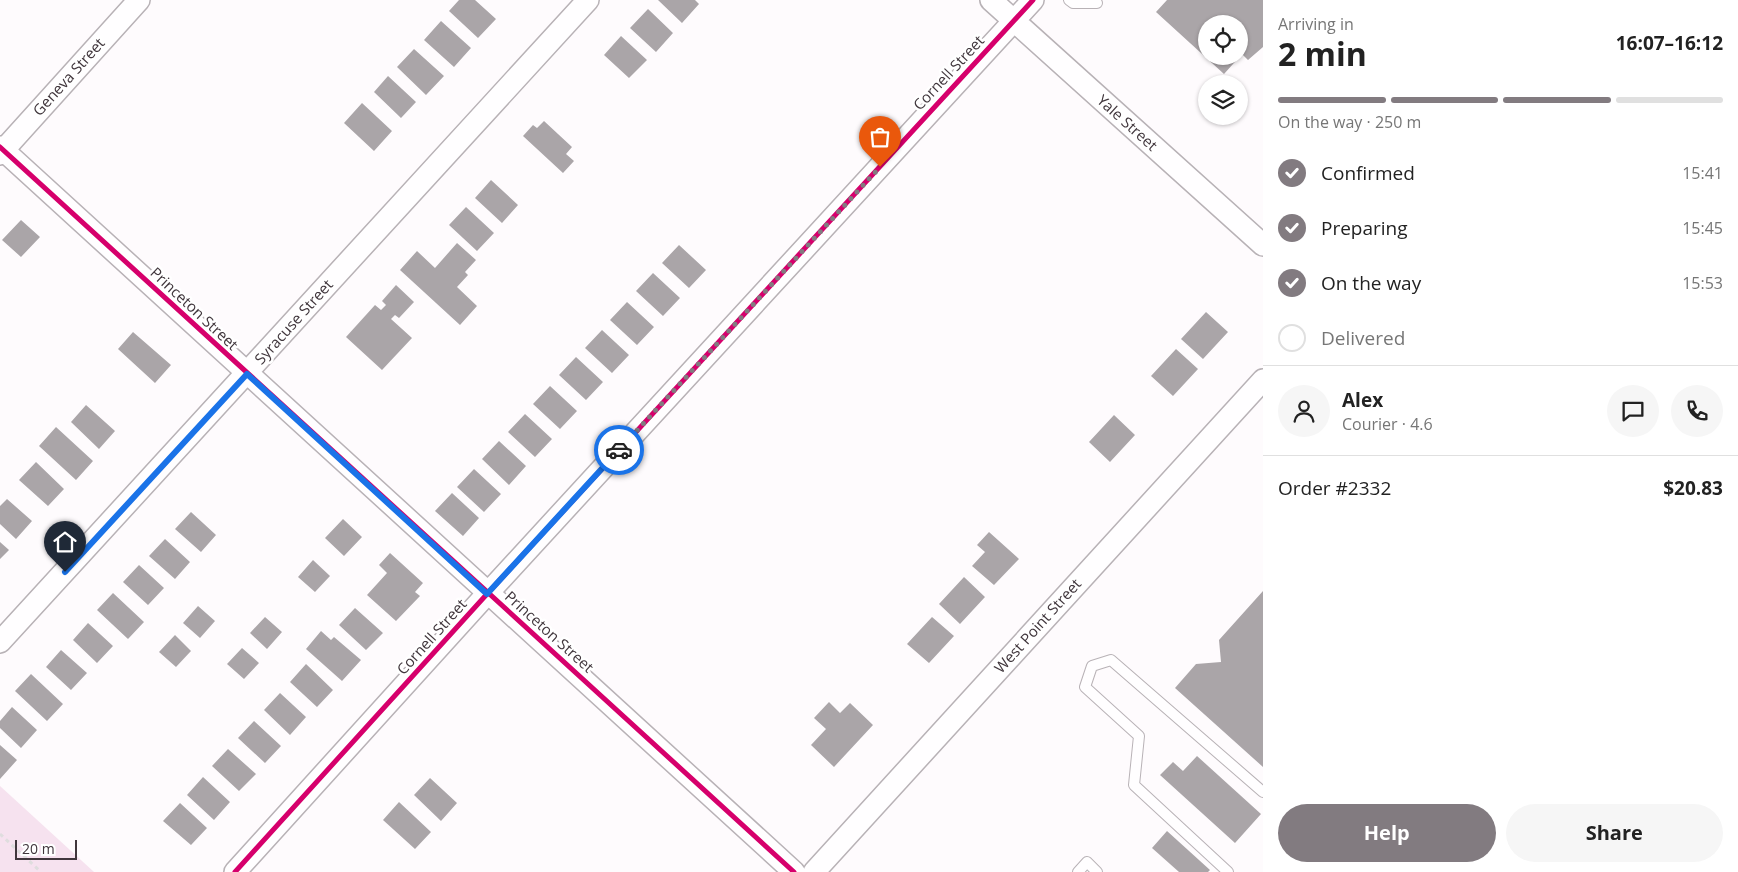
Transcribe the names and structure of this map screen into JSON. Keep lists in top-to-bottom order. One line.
{"streets":{"street":["Cornell Street","Geneva Street","Yale Street","Princeton Street","Syracuse Street","West Point Street"]},"crossings":[["Cornell Street","Yale Street"],["Cornell Street","Princeton Street"],["Geneva Street","Princeton Street"],["Princeton Street","Syracuse Street"]],"scale_bar":"20 m","page":{"heading":["2 min","Arriving in","16:07–16:12"],"panel":["Alex","Courier · 4.6","Order #2332","$20.83"],"bar":"On the way · 250 m","list":[["Confirmed","15:41"],["Preparing","15:45"],["On the way","15:53"],"Delivered"],"buttons":["Help","Share"],"scale":"20 m"}}
